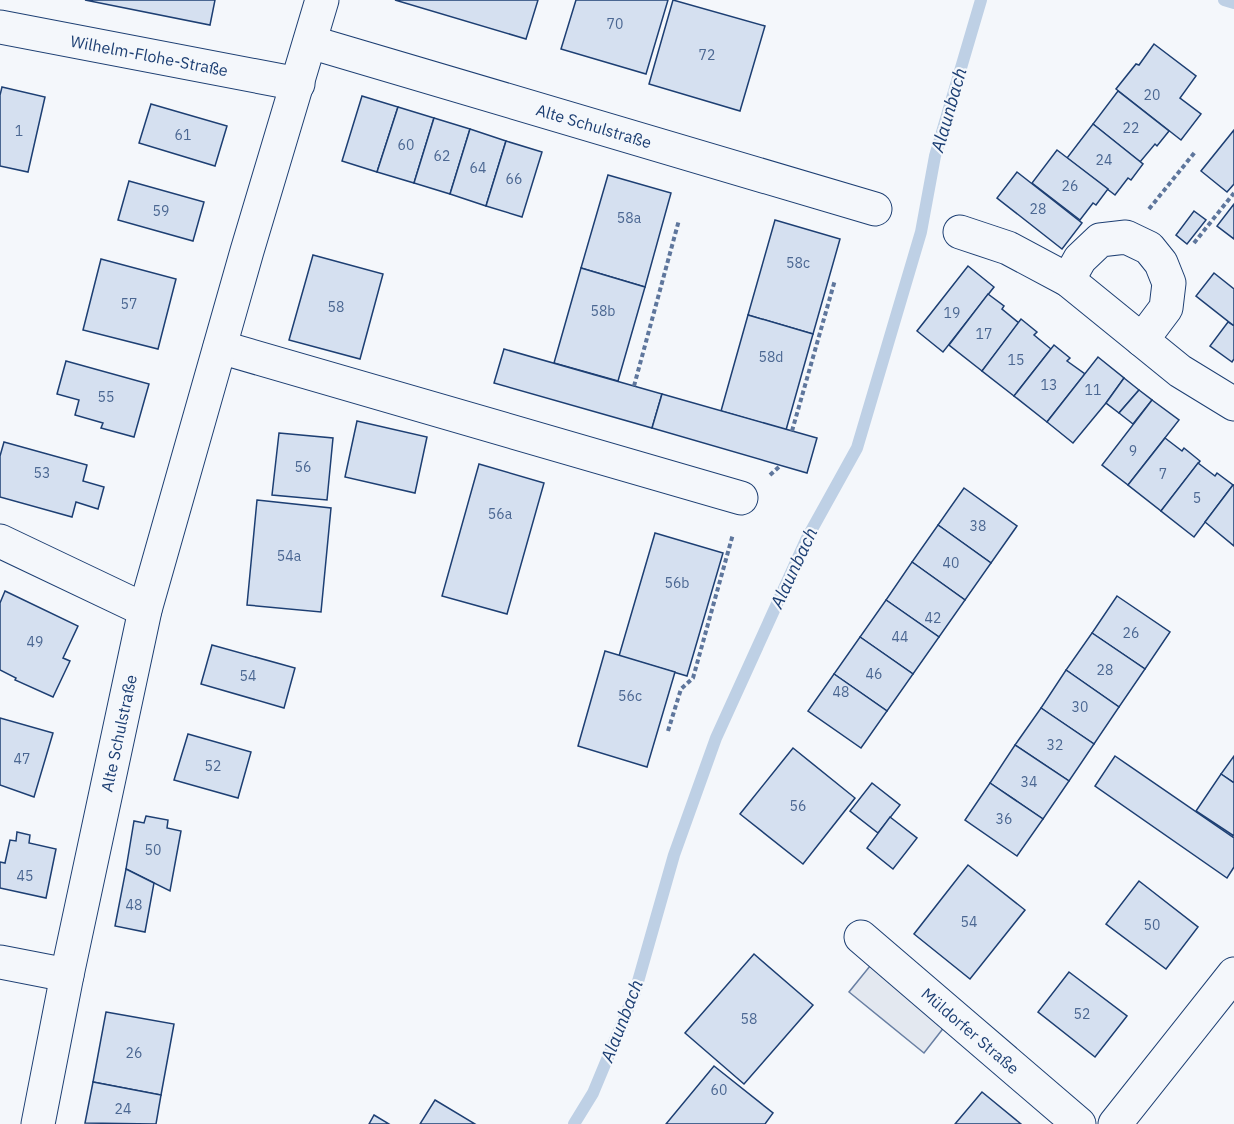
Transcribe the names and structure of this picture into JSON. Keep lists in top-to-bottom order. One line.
{"streets":{"street":["Wilhelm-Flohe-Straße","Alte Schulstraße","Müldorfer Straße"]},"crossings":[["Wilhelm-Flohe-Straße","Alte Schulstraße"]],"water":["Alaunbach"],"house_numbers":["70","72","20","22","1","61","60","62","24","64","66","26","28","59","58a","58c","57","58","58b","19","17","58d","15","13","11","55","9","56","53","7","5","56a","38","54a","40","56b","42","26","44","49","28","46","54","48","56c","30","32","47","52","34","56","36","50","45","48","54","50","52","58","26","60","24"]}
